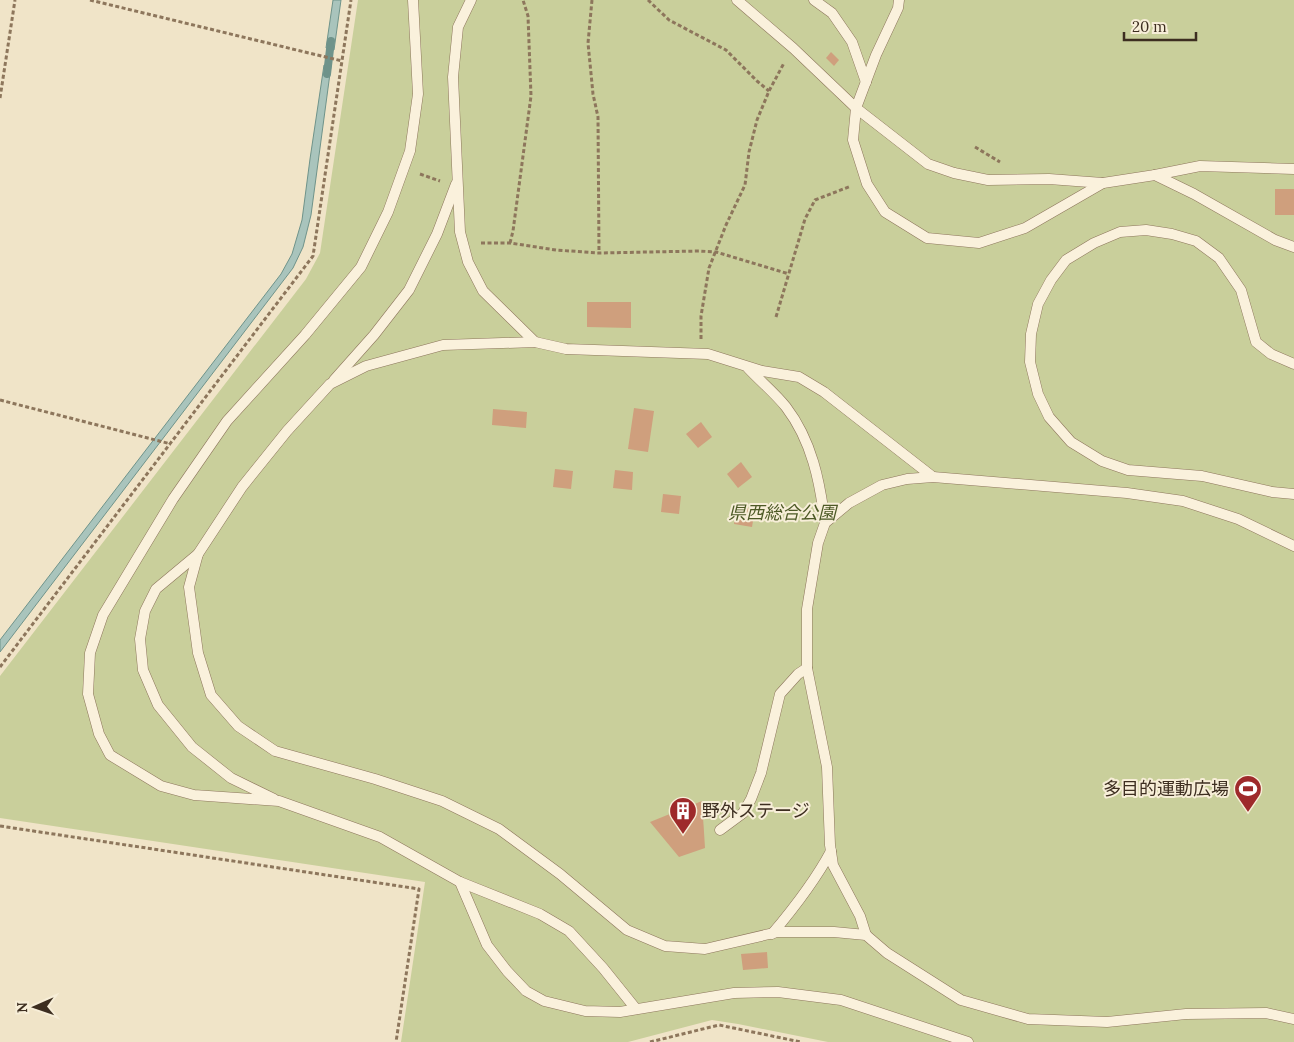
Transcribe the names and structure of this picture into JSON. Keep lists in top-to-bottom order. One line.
{"parks":["県西総合公園"],"places":{"sports":["多目的運動広場"],"building":["野外ステージ"]},"scale_bar":"20 m","north":"left"}
